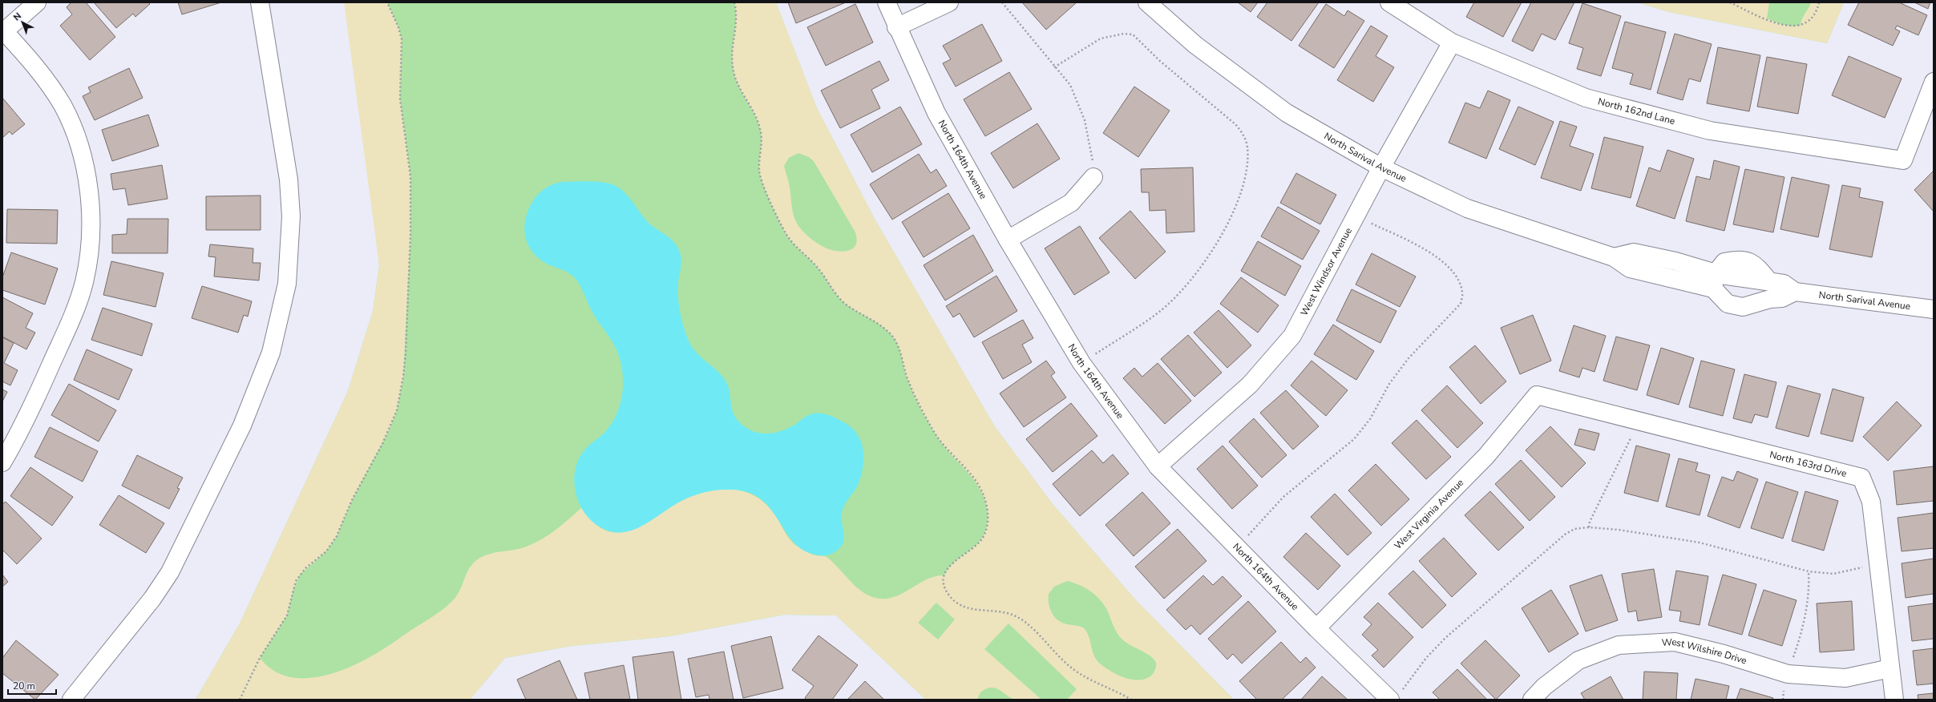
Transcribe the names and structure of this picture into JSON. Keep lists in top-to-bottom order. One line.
{"streets":{"street":["North 162nd Lane","North Sarival Avenue","North 164th Avenue","West Windsor Avenue","North 163rd Drive","West Virginia Avenue","West Wilshire Drive"]},"crossings":[["North 162nd Lane","West Windsor Avenue"],["North Sarival Avenue","West Windsor Avenue"],["North 164th Avenue","West Windsor Avenue"],["North 164th Avenue","West Virginia Avenue"],["North 163rd Drive","West Virginia Avenue"],["North 163rd Drive","West Wilshire Drive"]],"scale_bar":"20 m","north":"top left"}
